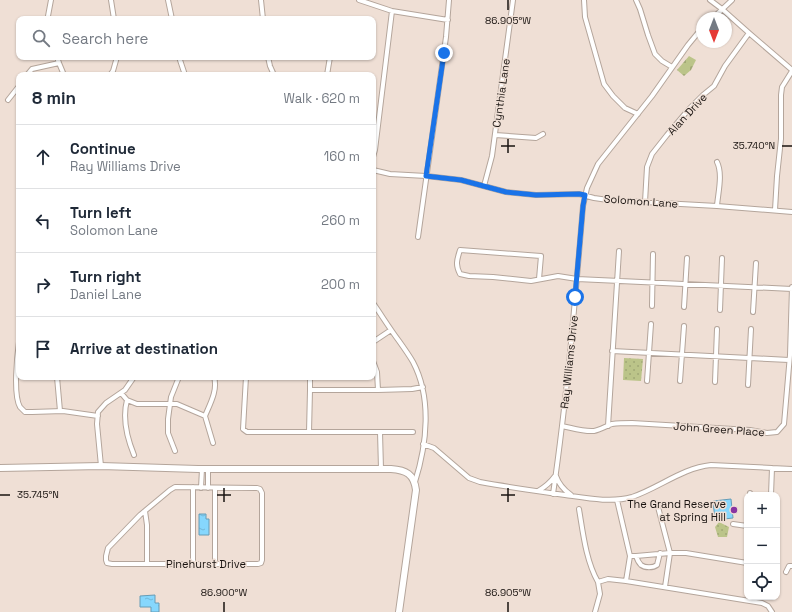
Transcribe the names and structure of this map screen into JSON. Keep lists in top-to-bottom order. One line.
{"streets":{"street":["Cynthia Lane","Alan Drive","Solomon Lane","Ray Williams Drive","John Green Place","Pinehurst Drive"]},"crossings":[["Cynthia Lane","Solomon Lane"],["Alan Drive","Solomon Lane"],["Solomon Lane","Ray Williams Drive"],["Ray Williams Drive","John Green Place"]],"places":["The Grand Reserve at Spring Hill"],"north":"bottom","page":{"search":"Search here","heading":["8 min","Walk · 620 m"],"list":[["Continue","Ray Williams Drive","160 m"],["Turn left","Solomon Lane","260 m"],["Turn right","Daniel Lane","200 m"],"Arrive at destination"],"map_buttons":["+","−"]},"coordinates":["86.905°W","35.740°N","35.745°N","86.900°W"]}
